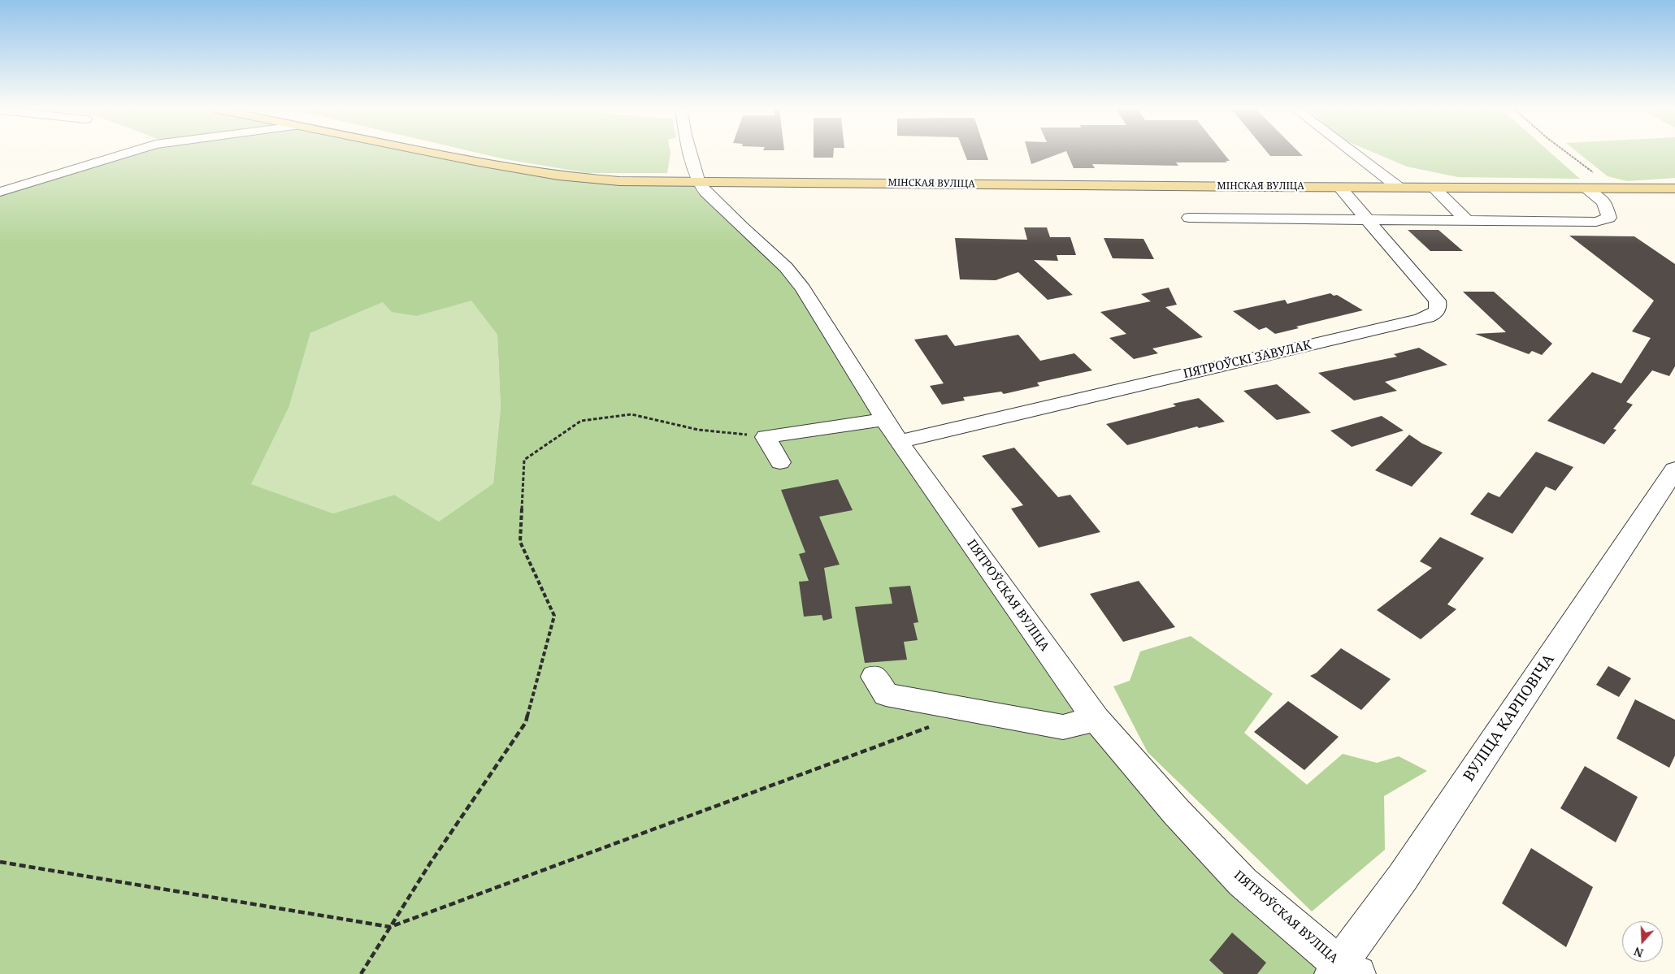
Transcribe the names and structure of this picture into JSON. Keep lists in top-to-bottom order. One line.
{"streets":{"main road":["МІНСКАЯ ВУЛІЦА"],"street":["ПЯТРОЎСКІ ЗАВУЛАК","ПЯТРОЎСКАЯ ВУЛІЦА","ВУЛІЦА КАРПОВІЧА"]},"crossings":[["МІНСКАЯ ВУЛІЦА","ПЯТРОЎСКІ ЗАВУЛАК"],["МІНСКАЯ ВУЛІЦА","ПЯТРОЎСКАЯ ВУЛІЦА"],["ПЯТРОЎСКІ ЗАВУЛАК","ПЯТРОЎСКАЯ ВУЛІЦА"],["ПЯТРОЎСКАЯ ВУЛІЦА","ВУЛІЦА КАРПОВІЧА"]],"north":"bottom"}
